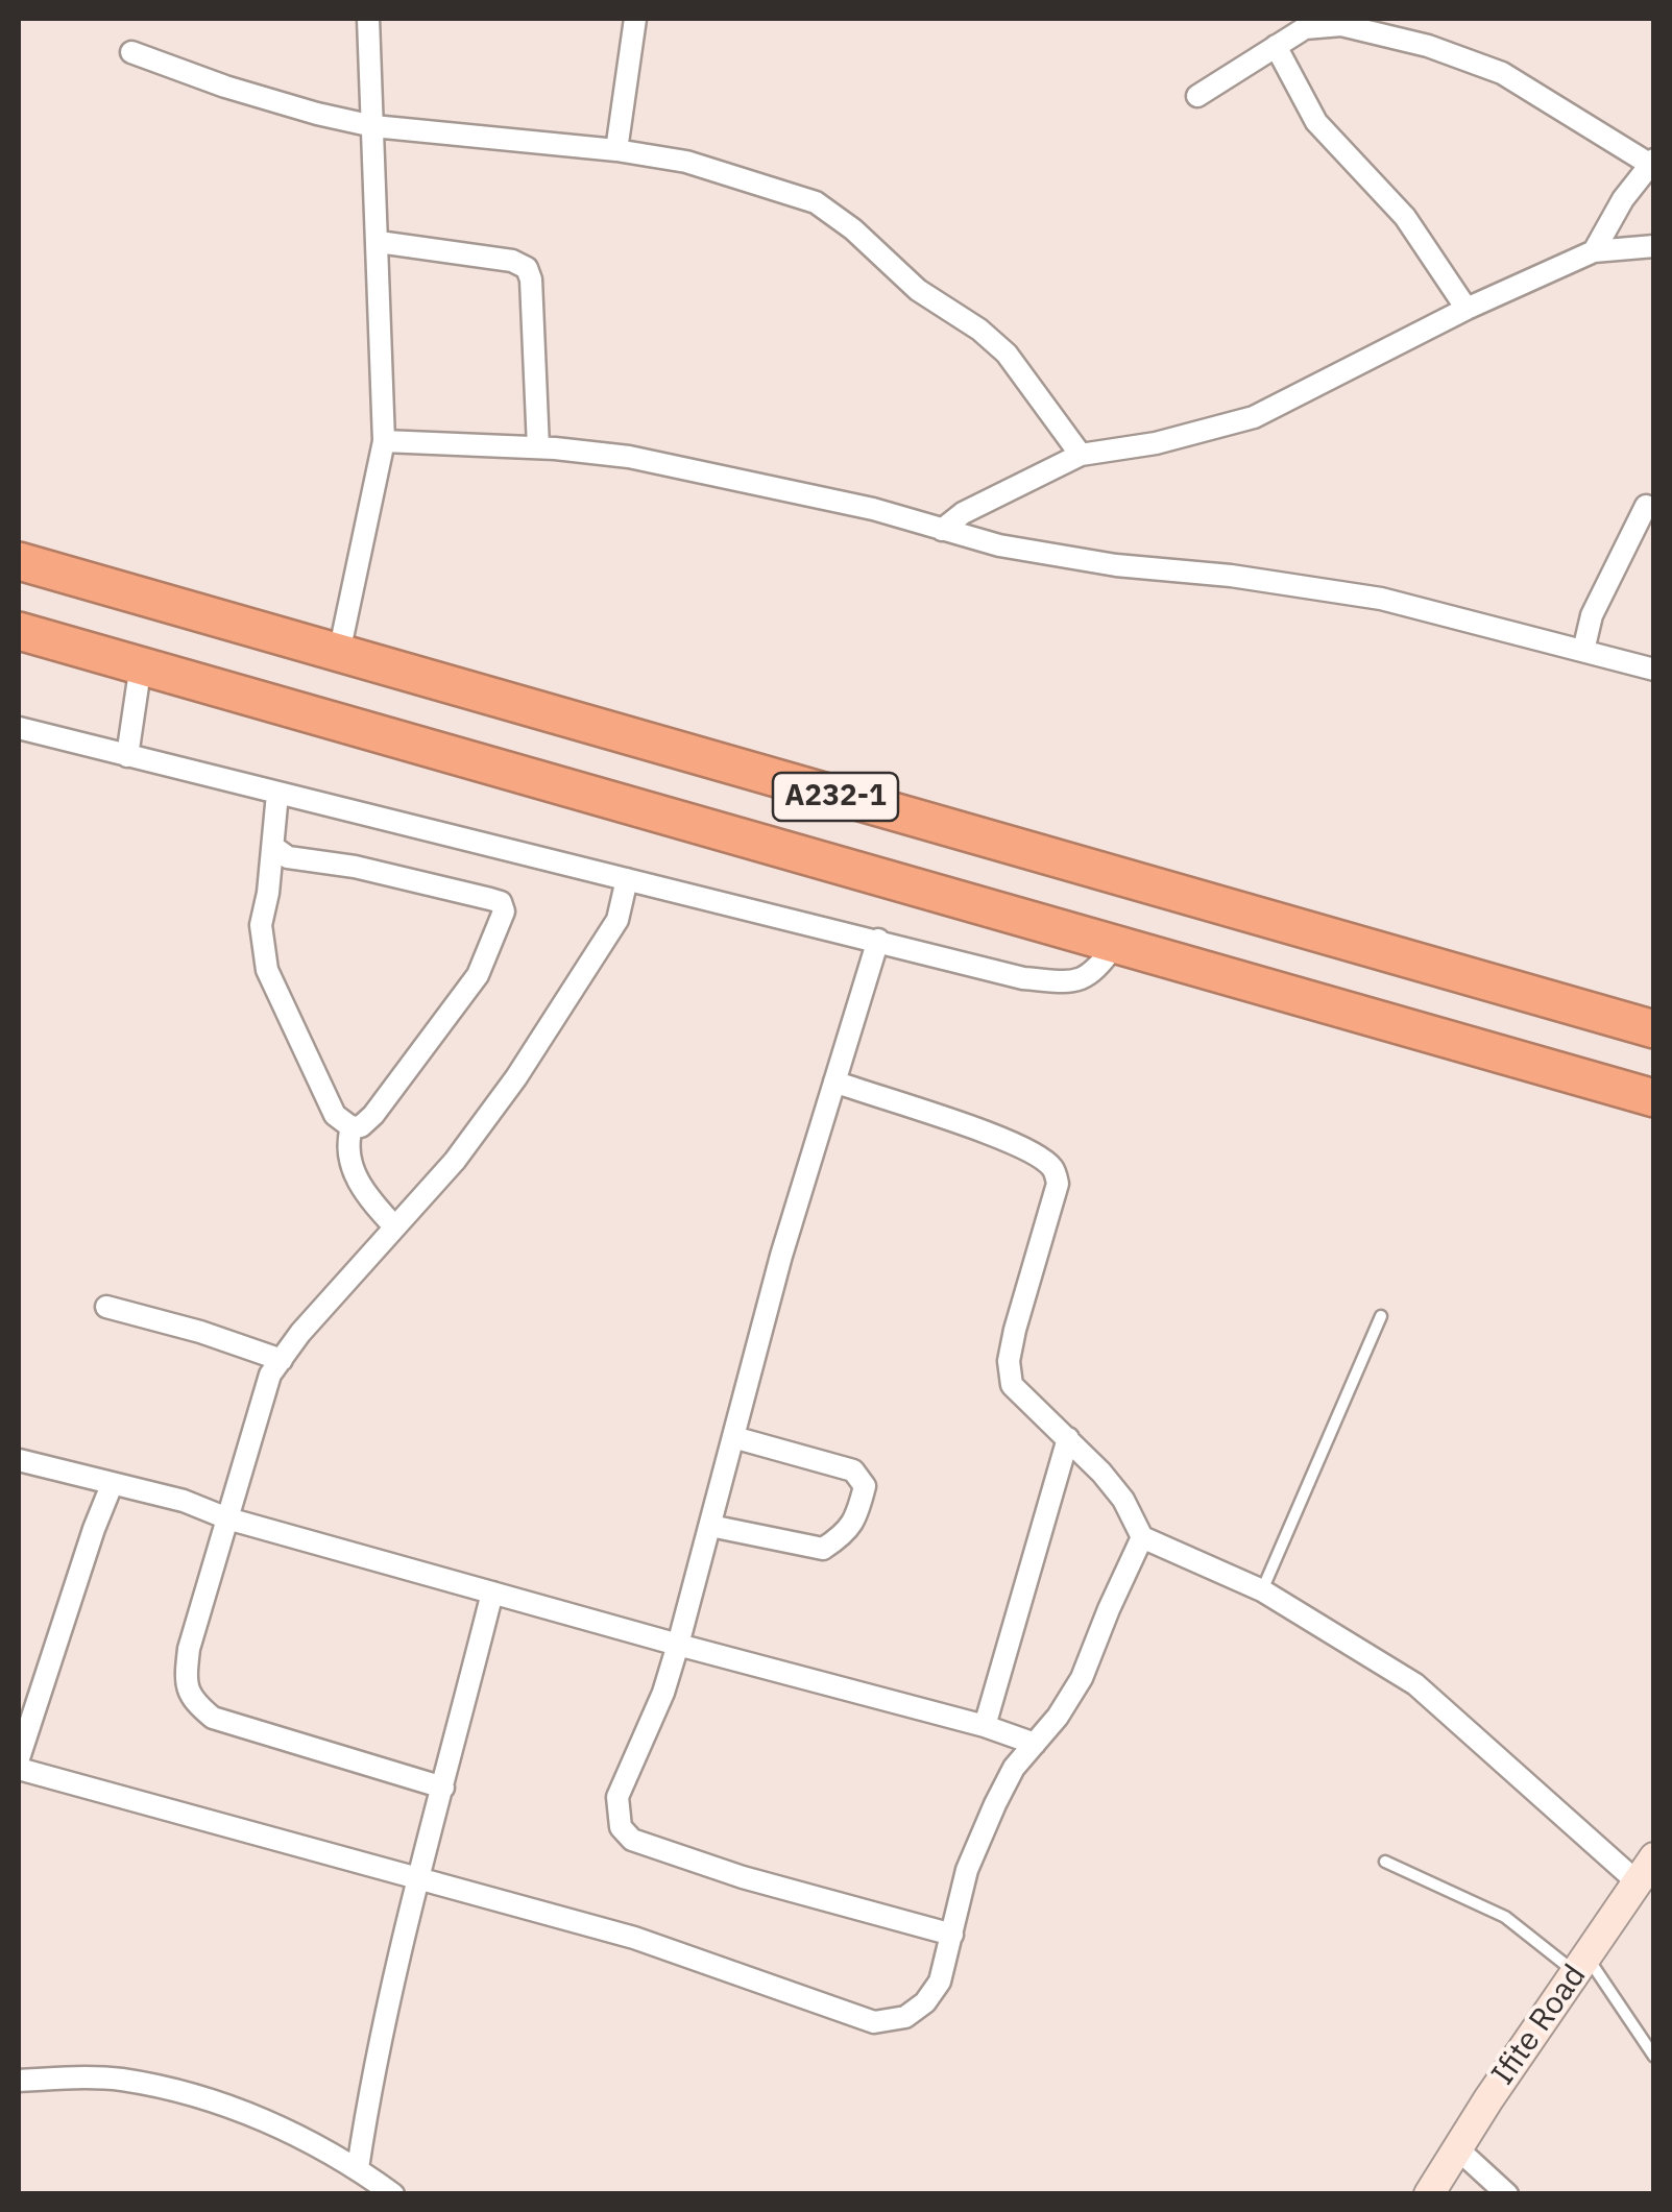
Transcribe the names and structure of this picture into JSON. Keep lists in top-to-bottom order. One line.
{"streets":{"highway":["A232-1"],"street":["Ifite Road"]}}
